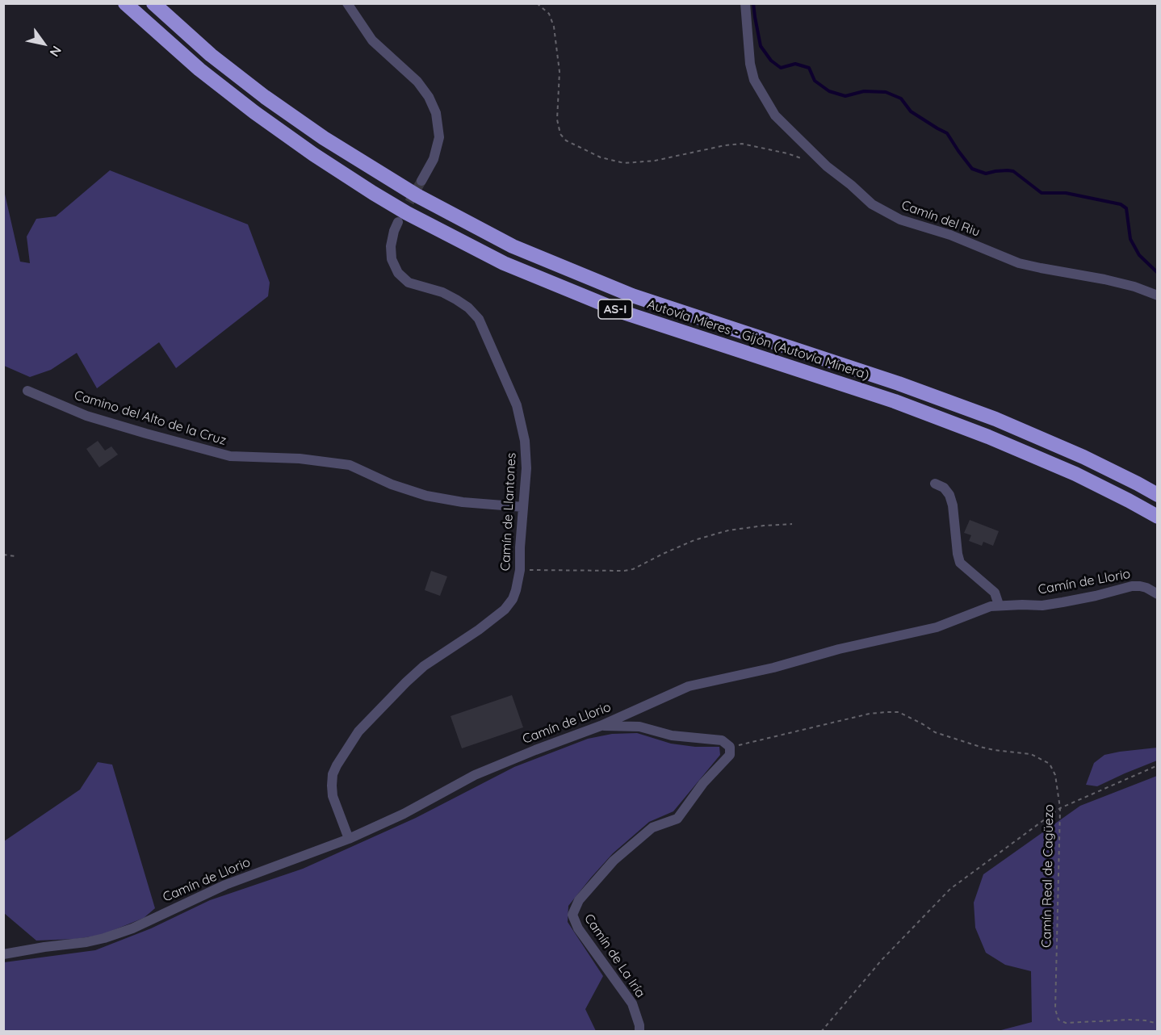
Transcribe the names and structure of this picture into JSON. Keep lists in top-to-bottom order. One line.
{"streets":{"highway":["AS-I","Autovía Mieres - Gijón (Autovía Minera)"],"street":["Camín del Riu","Camino del Alto de la Cruz","Camín de Llantones","Camín de Llorio","Camín de La Iría"],"path":["Camín Real de Cagüezo"]},"crossings":[["Camino del Alto de la Cruz","Camín de Llantones"],["Camín de Llantones","Camín de Llorio"],["Camín Real de Cagüezo","Camín de La Iría"]],"north":"bottom right"}
